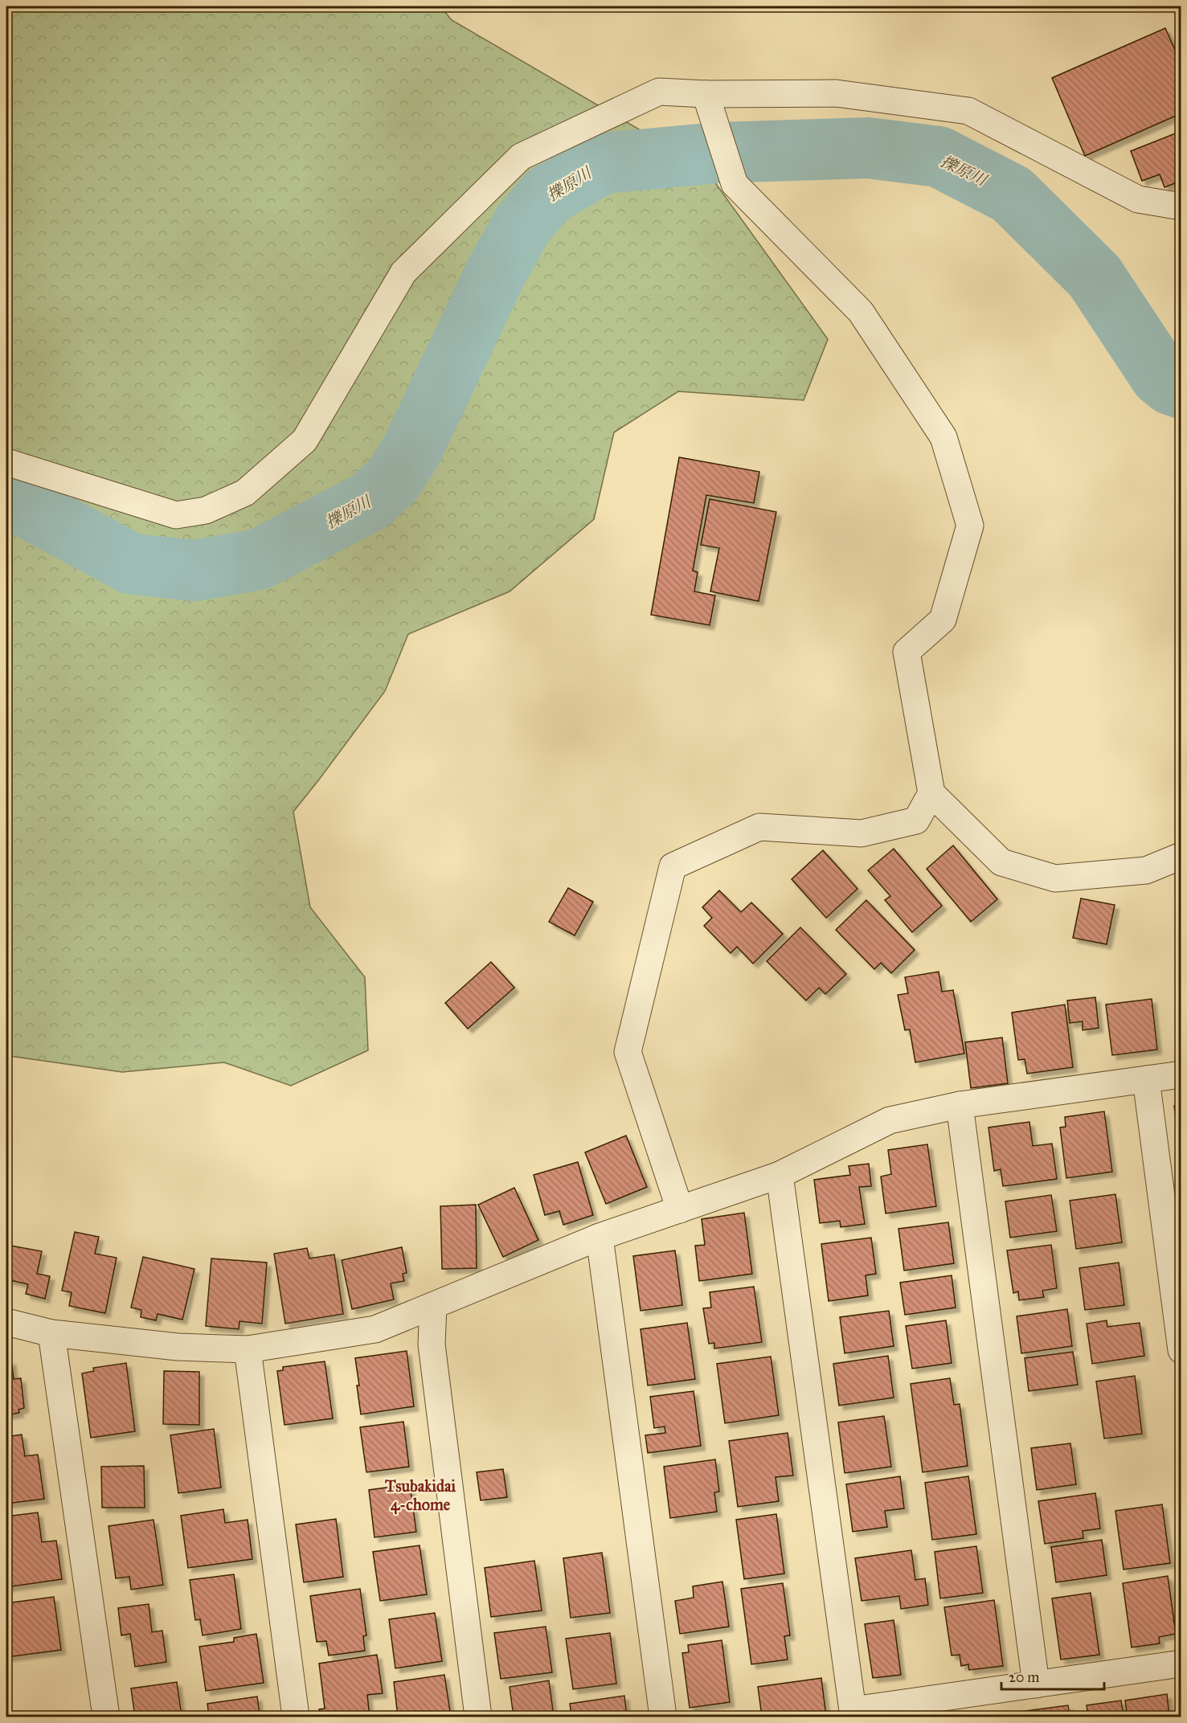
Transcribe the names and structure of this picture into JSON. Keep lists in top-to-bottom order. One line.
{"districts":["Tsubakidai 4-chome"],"water":["擽原川"],"scale_bar":"20 m"}
